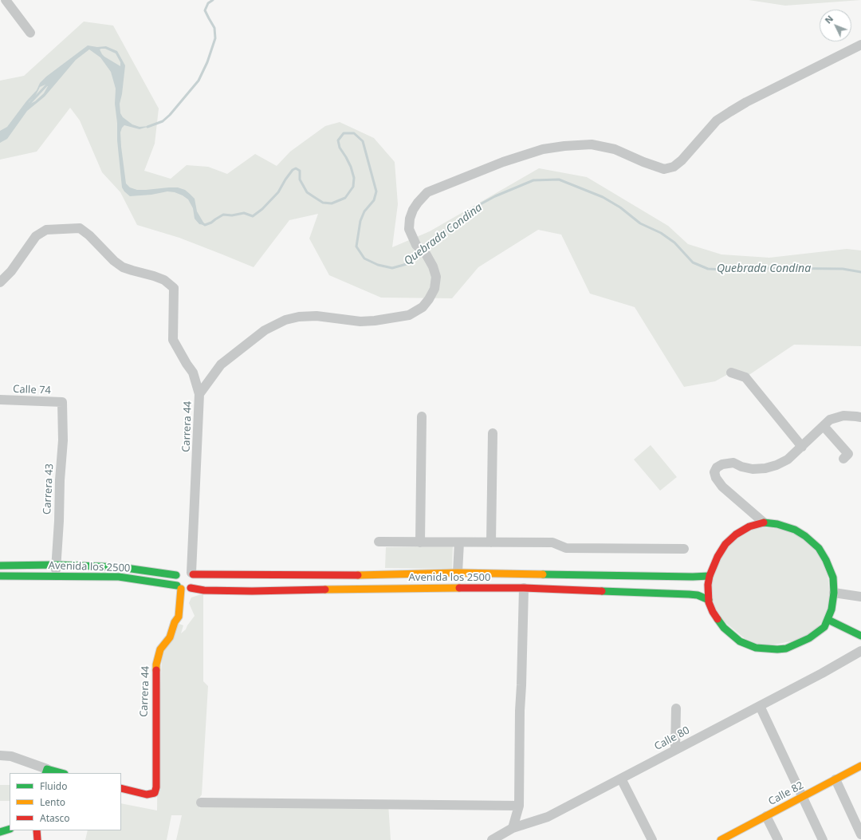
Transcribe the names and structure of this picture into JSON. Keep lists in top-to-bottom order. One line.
{"streets":{"main road":["Carrera 44","Avenida los 2500","Calle 82"],"street":["Calle 74","Carrera 43","Calle 80"]},"crossings":[["Calle 74","Carrera 43"],["Carrera 44","Avenida los 2500"],["Carrera 43","Avenida los 2500"]],"water":["Quebrada Condina"],"legend":["Fluido","Lento","Atasco"],"north":"top left"}
